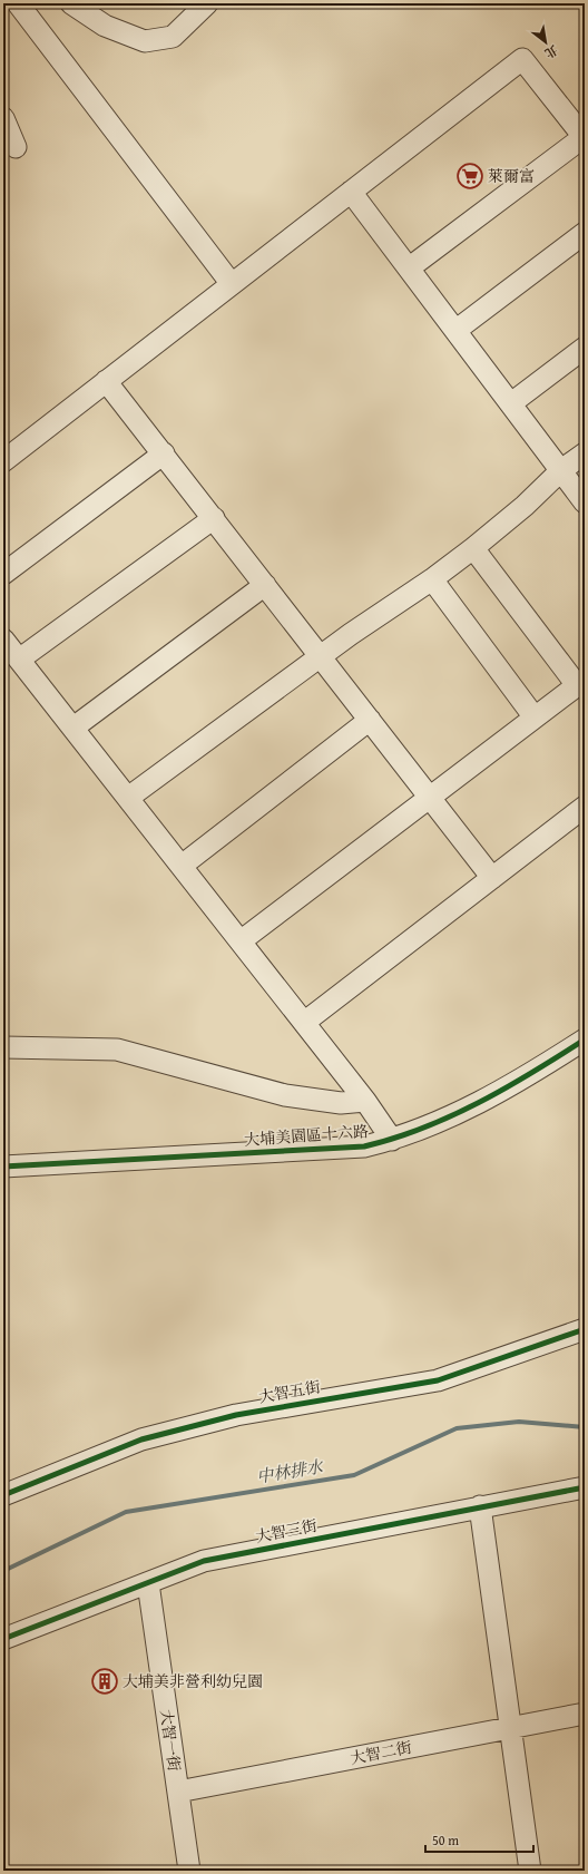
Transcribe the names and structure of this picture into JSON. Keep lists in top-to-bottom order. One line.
{"streets":{"street":["大埔美園區十六路","大智五街","大智三街","大智一街","大智二街"]},"crossings":[["大智三街","大智一街"],["大智一街","大智二街"]],"water":["中林排水"],"places":{"supermarket":["萊爾富"],"building":["大埔美非營利幼兒園"]},"scale_bar":"50 m","north":"bottom right"}
